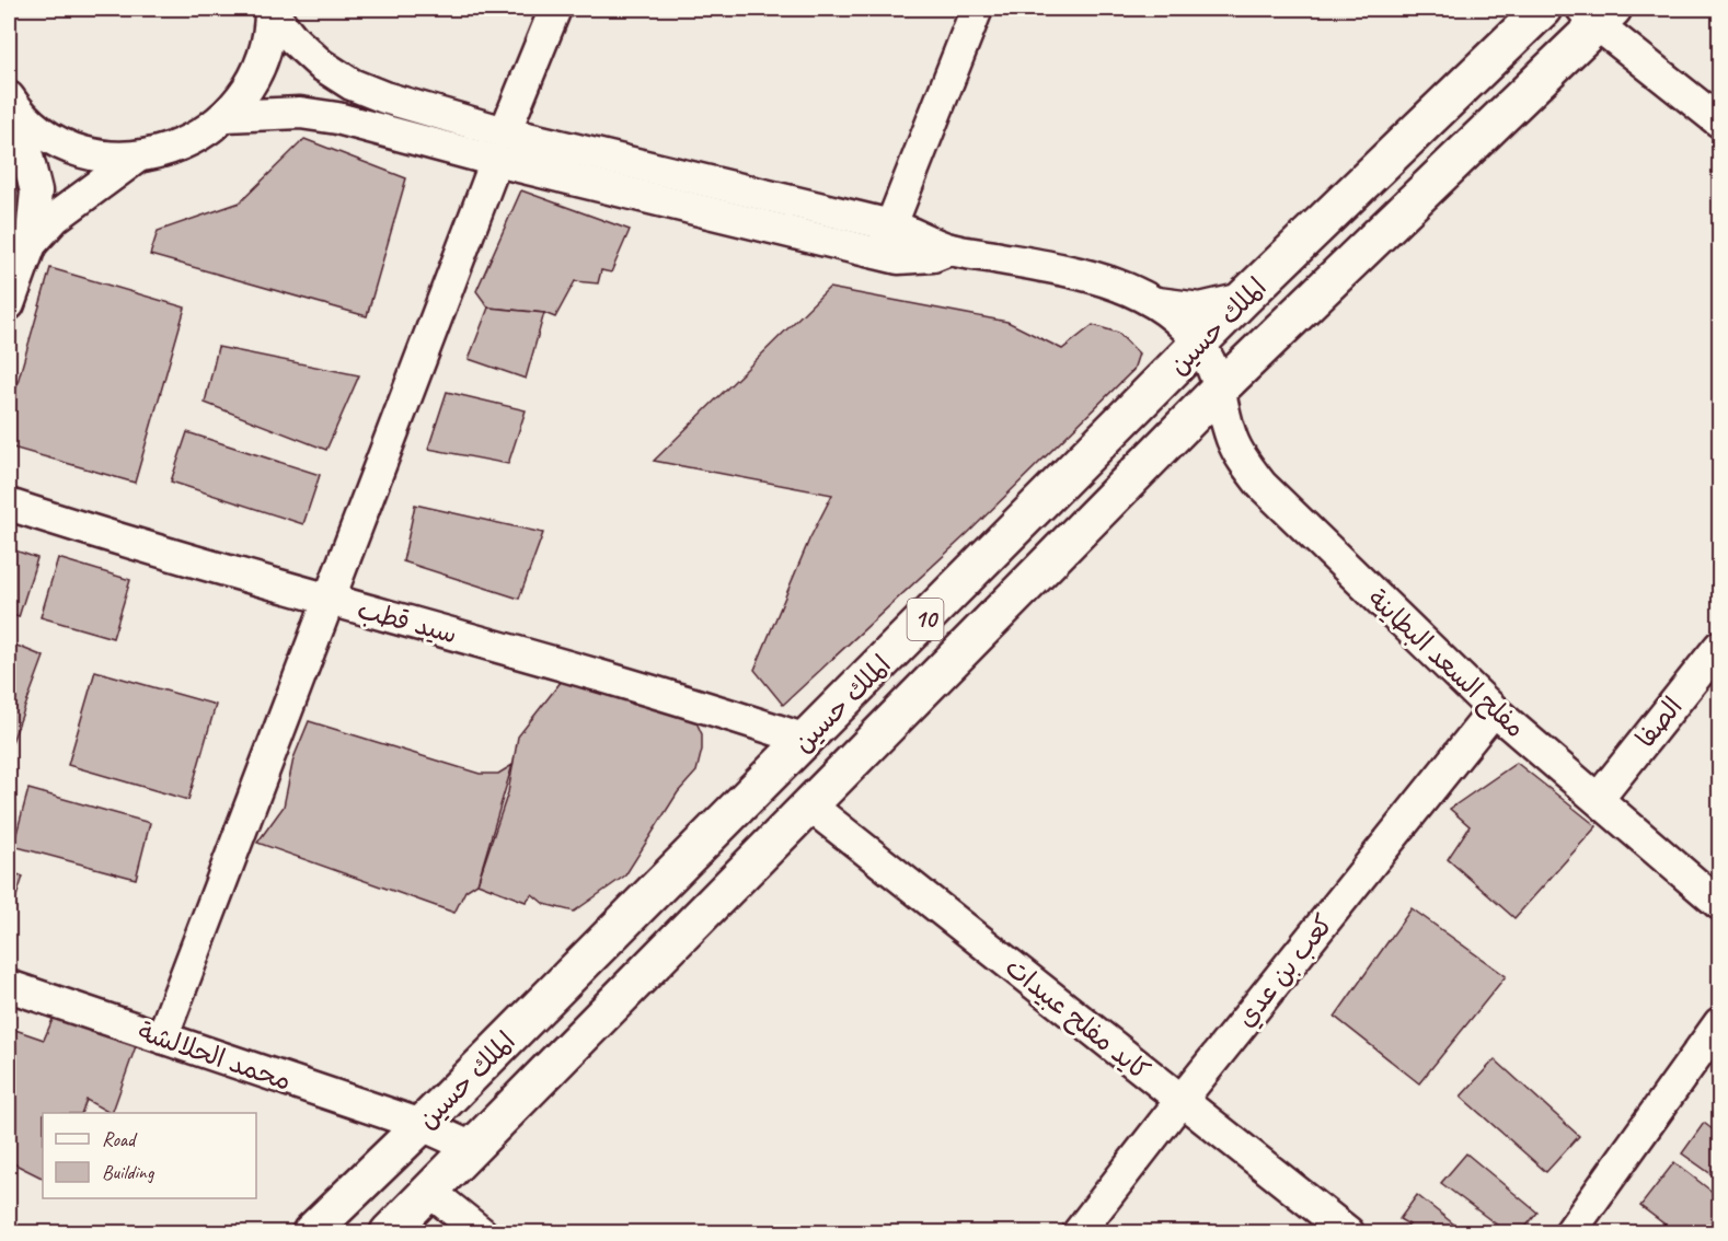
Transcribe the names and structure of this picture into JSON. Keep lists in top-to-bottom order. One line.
{"streets":{"highway":["الملك حسين","10"],"street":["سيد قطب","مفلح السعد البطاينة","الصفا","كعب بن عدي","كايد مفلح عبيدات","محمد الحلالشة"]},"crossings":[["الملك حسين","سيد قطب"],["الملك حسين","مفلح السعد البطاينة"],["الملك حسين","كايد مفلح عبيدات"],["الملك حسين","محمد الحلالشة"],["مفلح السعد البطاينة","الصفا"],["مفلح السعد البطاينة","كعب بن عدي"],["كعب بن عدي","كايد مفلح عبيدات"]],"legend":["Road","Building"]}
